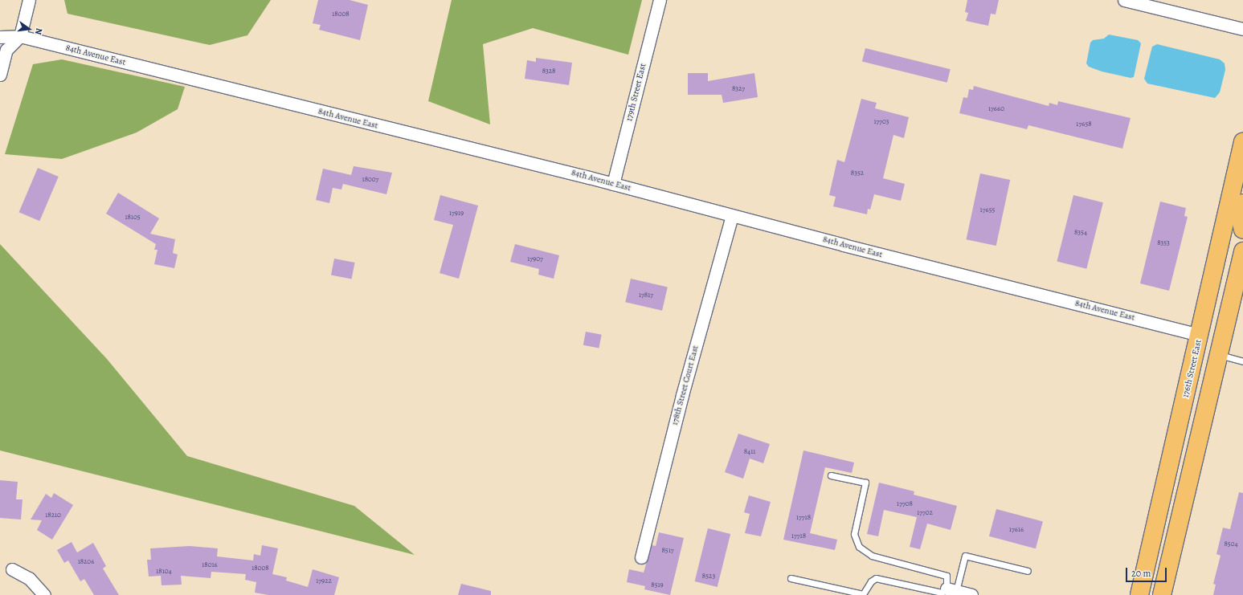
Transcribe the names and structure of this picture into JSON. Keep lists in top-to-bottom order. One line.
{"streets":{"main road":["176th Street East"],"street":["84th Avenue East","179th Street East","178th Street Court East"]},"crossings":[["84th Avenue East","179th Street East"],["84th Avenue East","176th Street East"],["84th Avenue East","178th Street Court East"]],"house_numbers":["18008","8328","8327","17660","17703","17658","8352","18007","17655","17919","18105","8354","8353","17907","17817","8411","17708","17702","18210","17718","17616","17718","8504","8517","18206","18016","18008","18104","8523","17922","8519"],"scale_bar":"20 m","north":"right"}
